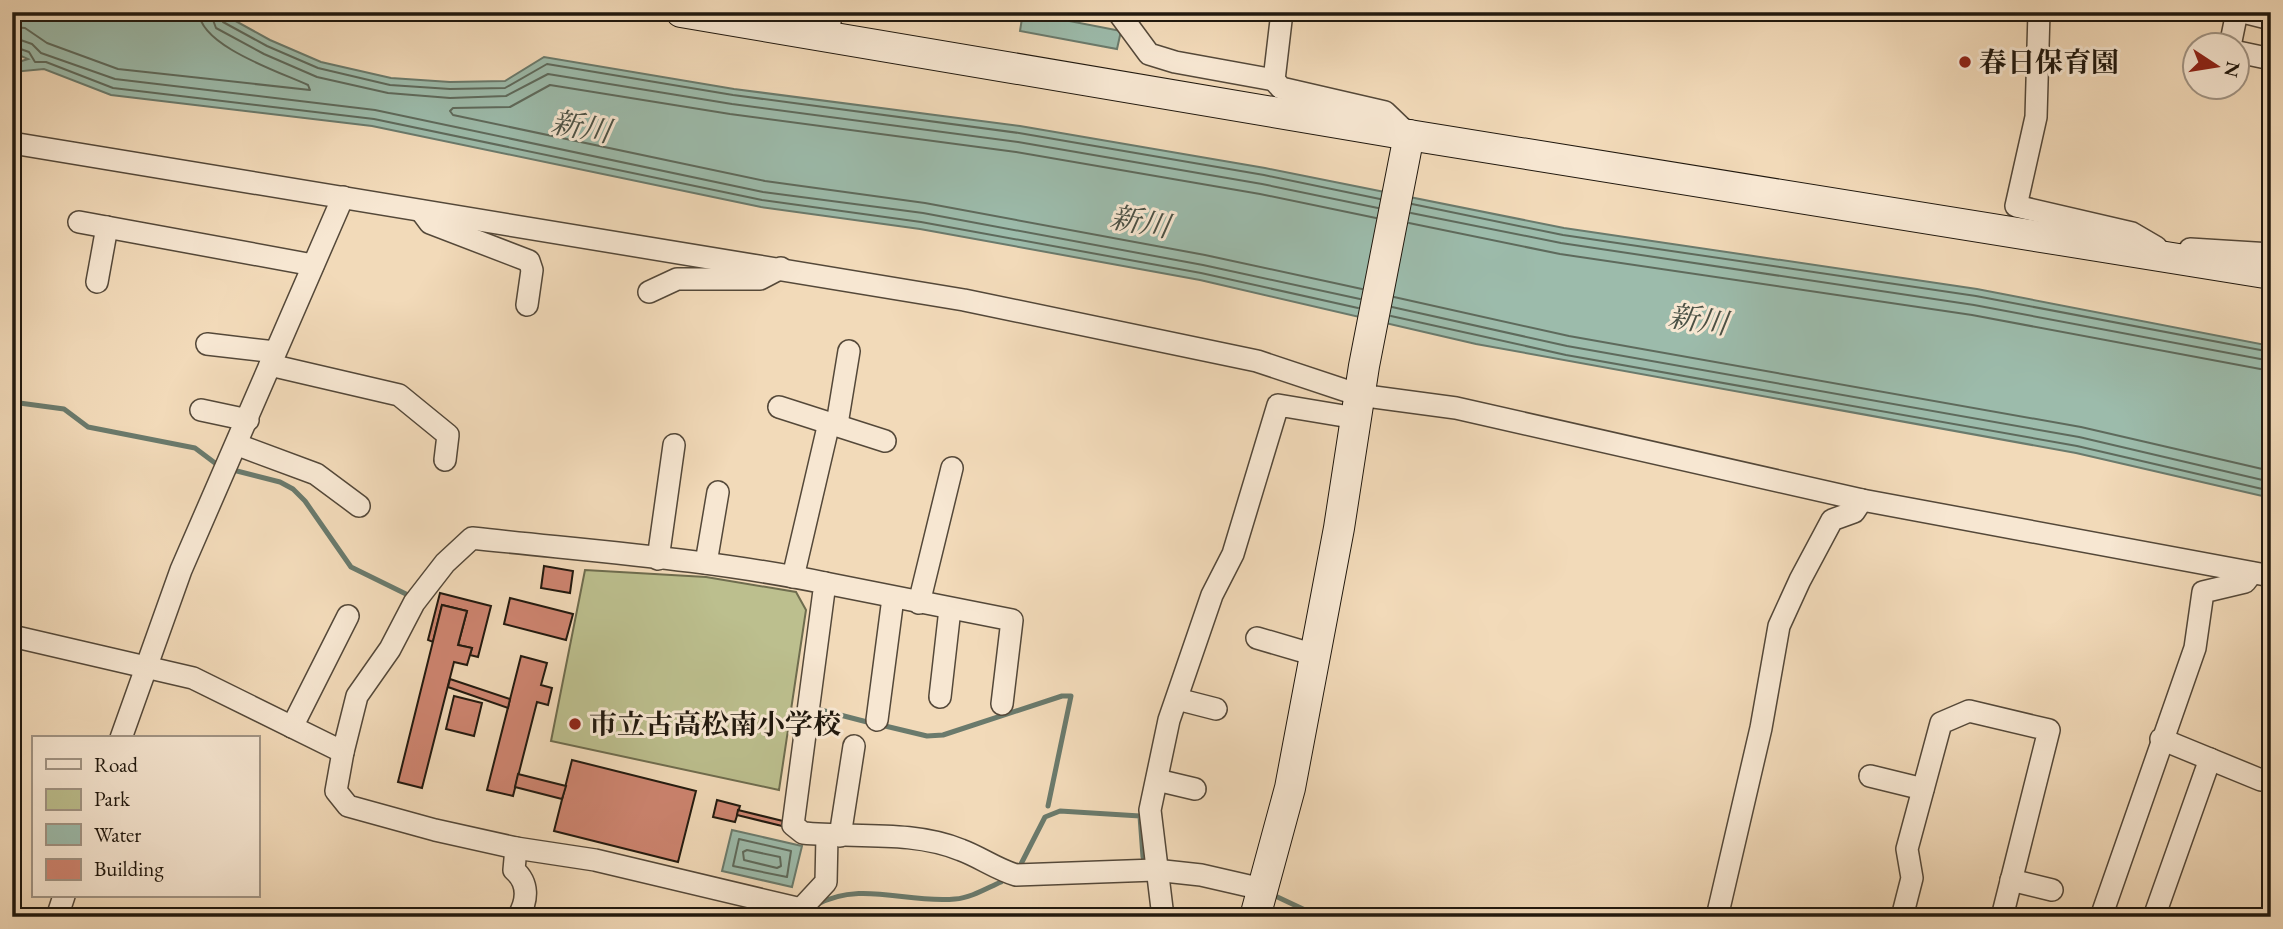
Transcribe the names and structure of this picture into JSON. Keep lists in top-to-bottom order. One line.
{"water":["新川"],"places":["春日保育園","市立古高松南小学校"],"legend":["Road","Park","Water","Building"],"north":"right"}
